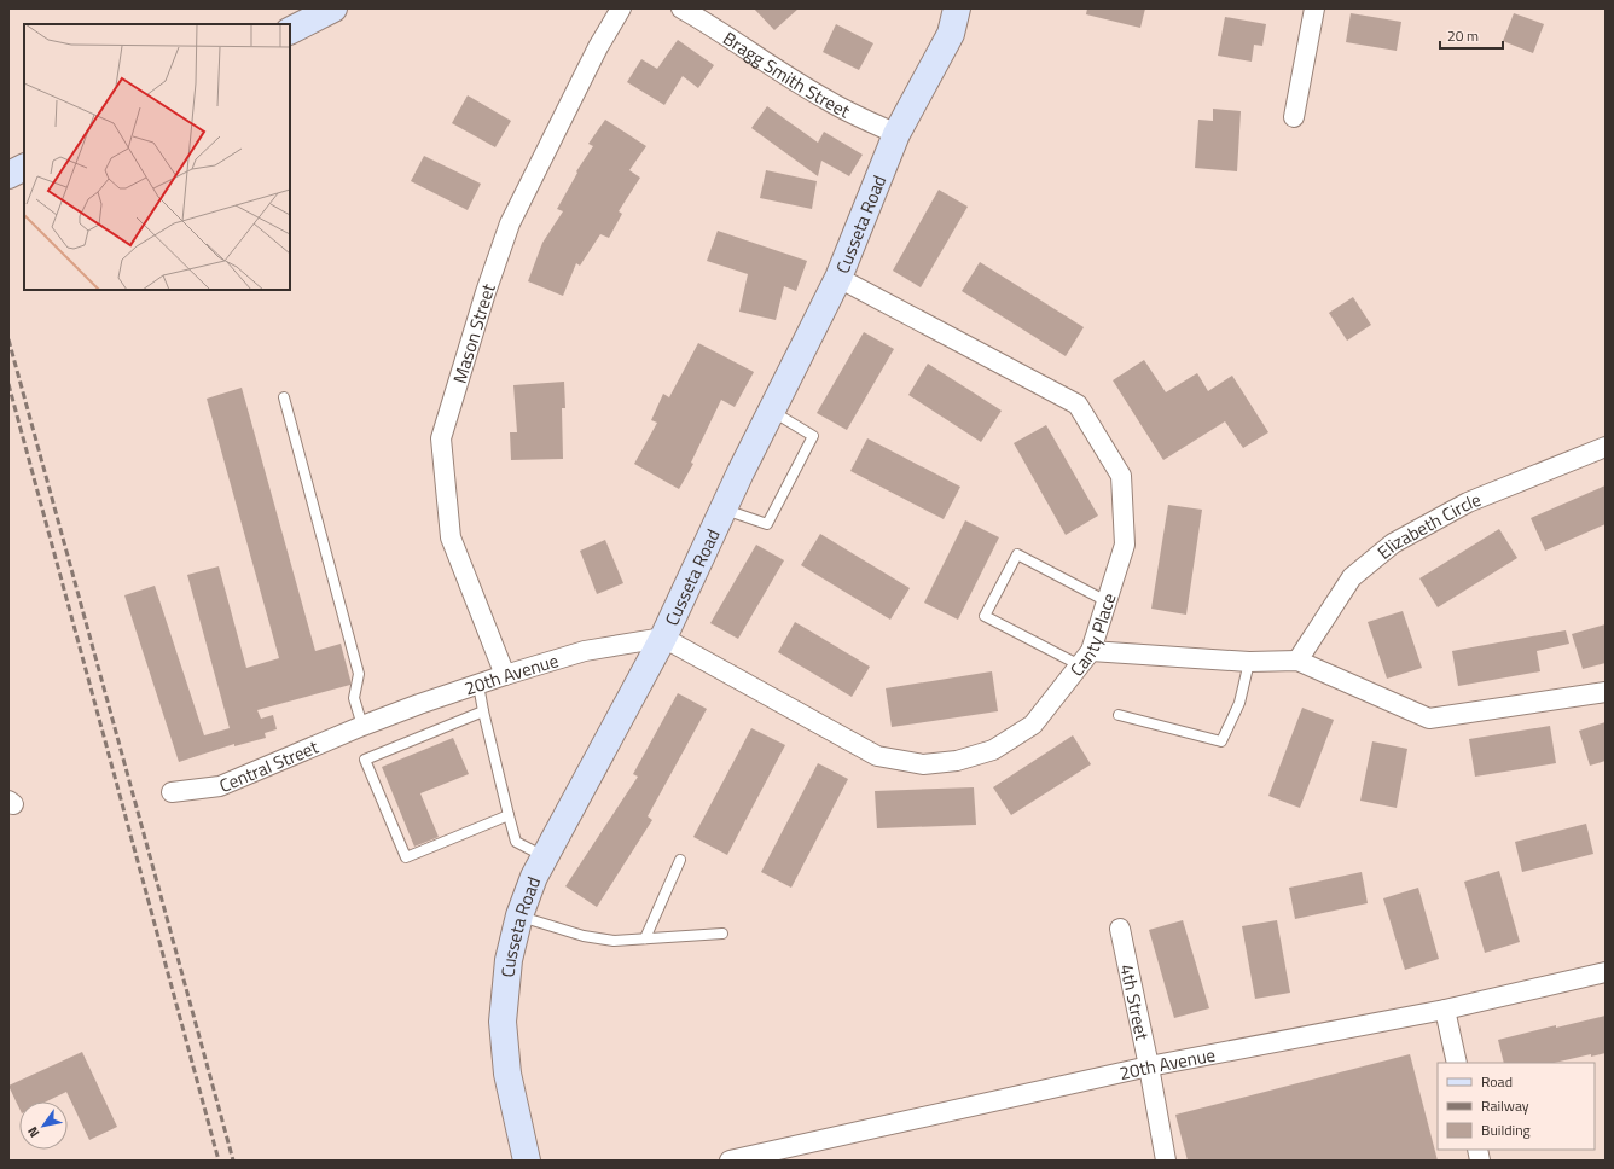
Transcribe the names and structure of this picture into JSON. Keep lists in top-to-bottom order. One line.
{"streets":{"street":["Bragg Smith Street","Cusseta Road","Mason Street","Elizabeth Circle","Canty Place","20th Avenue","Central Street","4th Street"]},"crossings":[["Bragg Smith Street","Cusseta Road"],["Cusseta Road","Canty Place"],["Cusseta Road","20th Avenue"],["Mason Street","20th Avenue"],["Canty Place","20th Avenue"],["20th Avenue","Central Street"],["20th Avenue","4th Street"]],"legend":["Road","Railway","Building"],"scale_bar":"20 m","north":"bottom left"}
